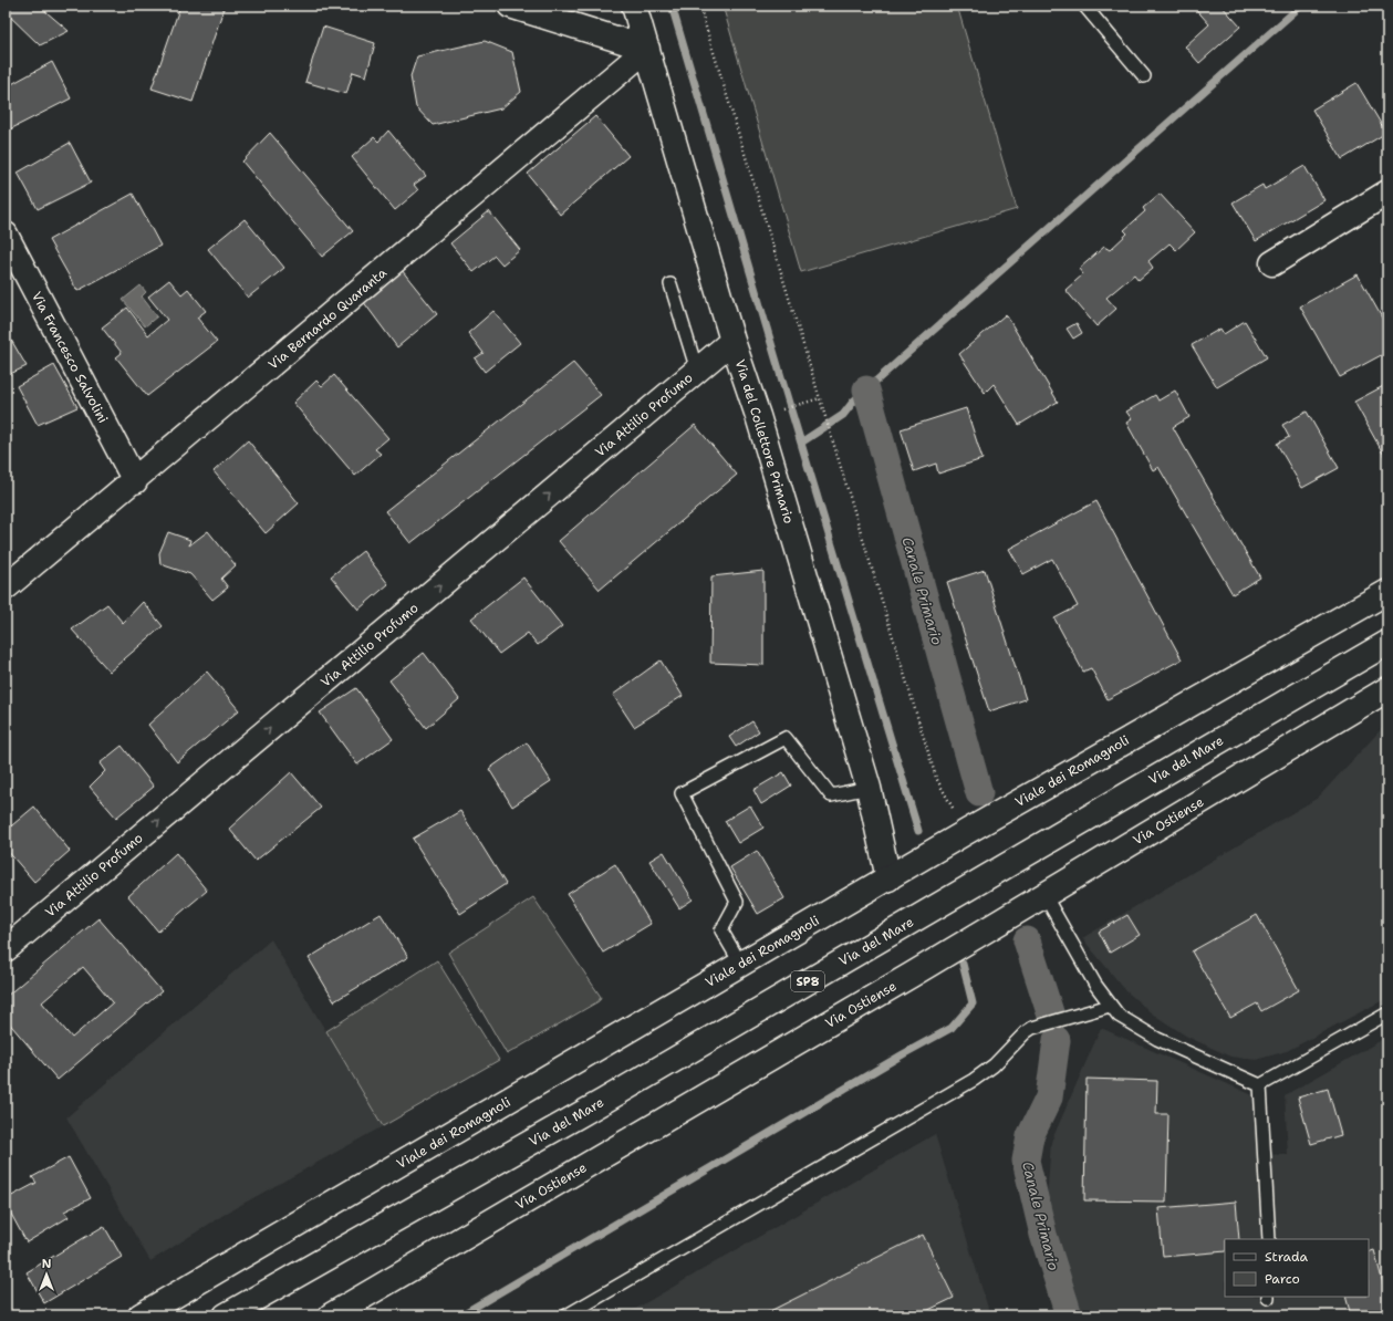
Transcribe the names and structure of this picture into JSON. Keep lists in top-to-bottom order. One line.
{"streets":{"main road":["Via Bernardo Quaranta","Via Francesco Salvolini","Via Attilio Profumo","Via del Collettore Primario","Via del Mare","Viale dei Romagnoli","Via Ostiense","SP8"]},"crossings":[["Via Bernardo Quaranta","Via Francesco Salvolini"],["Via Bernardo Quaranta","Via del Collettore Primario"],["Via Attilio Profumo","Via del Collettore Primario"],["Via del Collettore Primario","Viale dei Romagnoli"]],"one_way":["Via Attilio Profumo"],"water":["Canale Primario"],"legend":["Strada","Parco"],"north":"top"}
